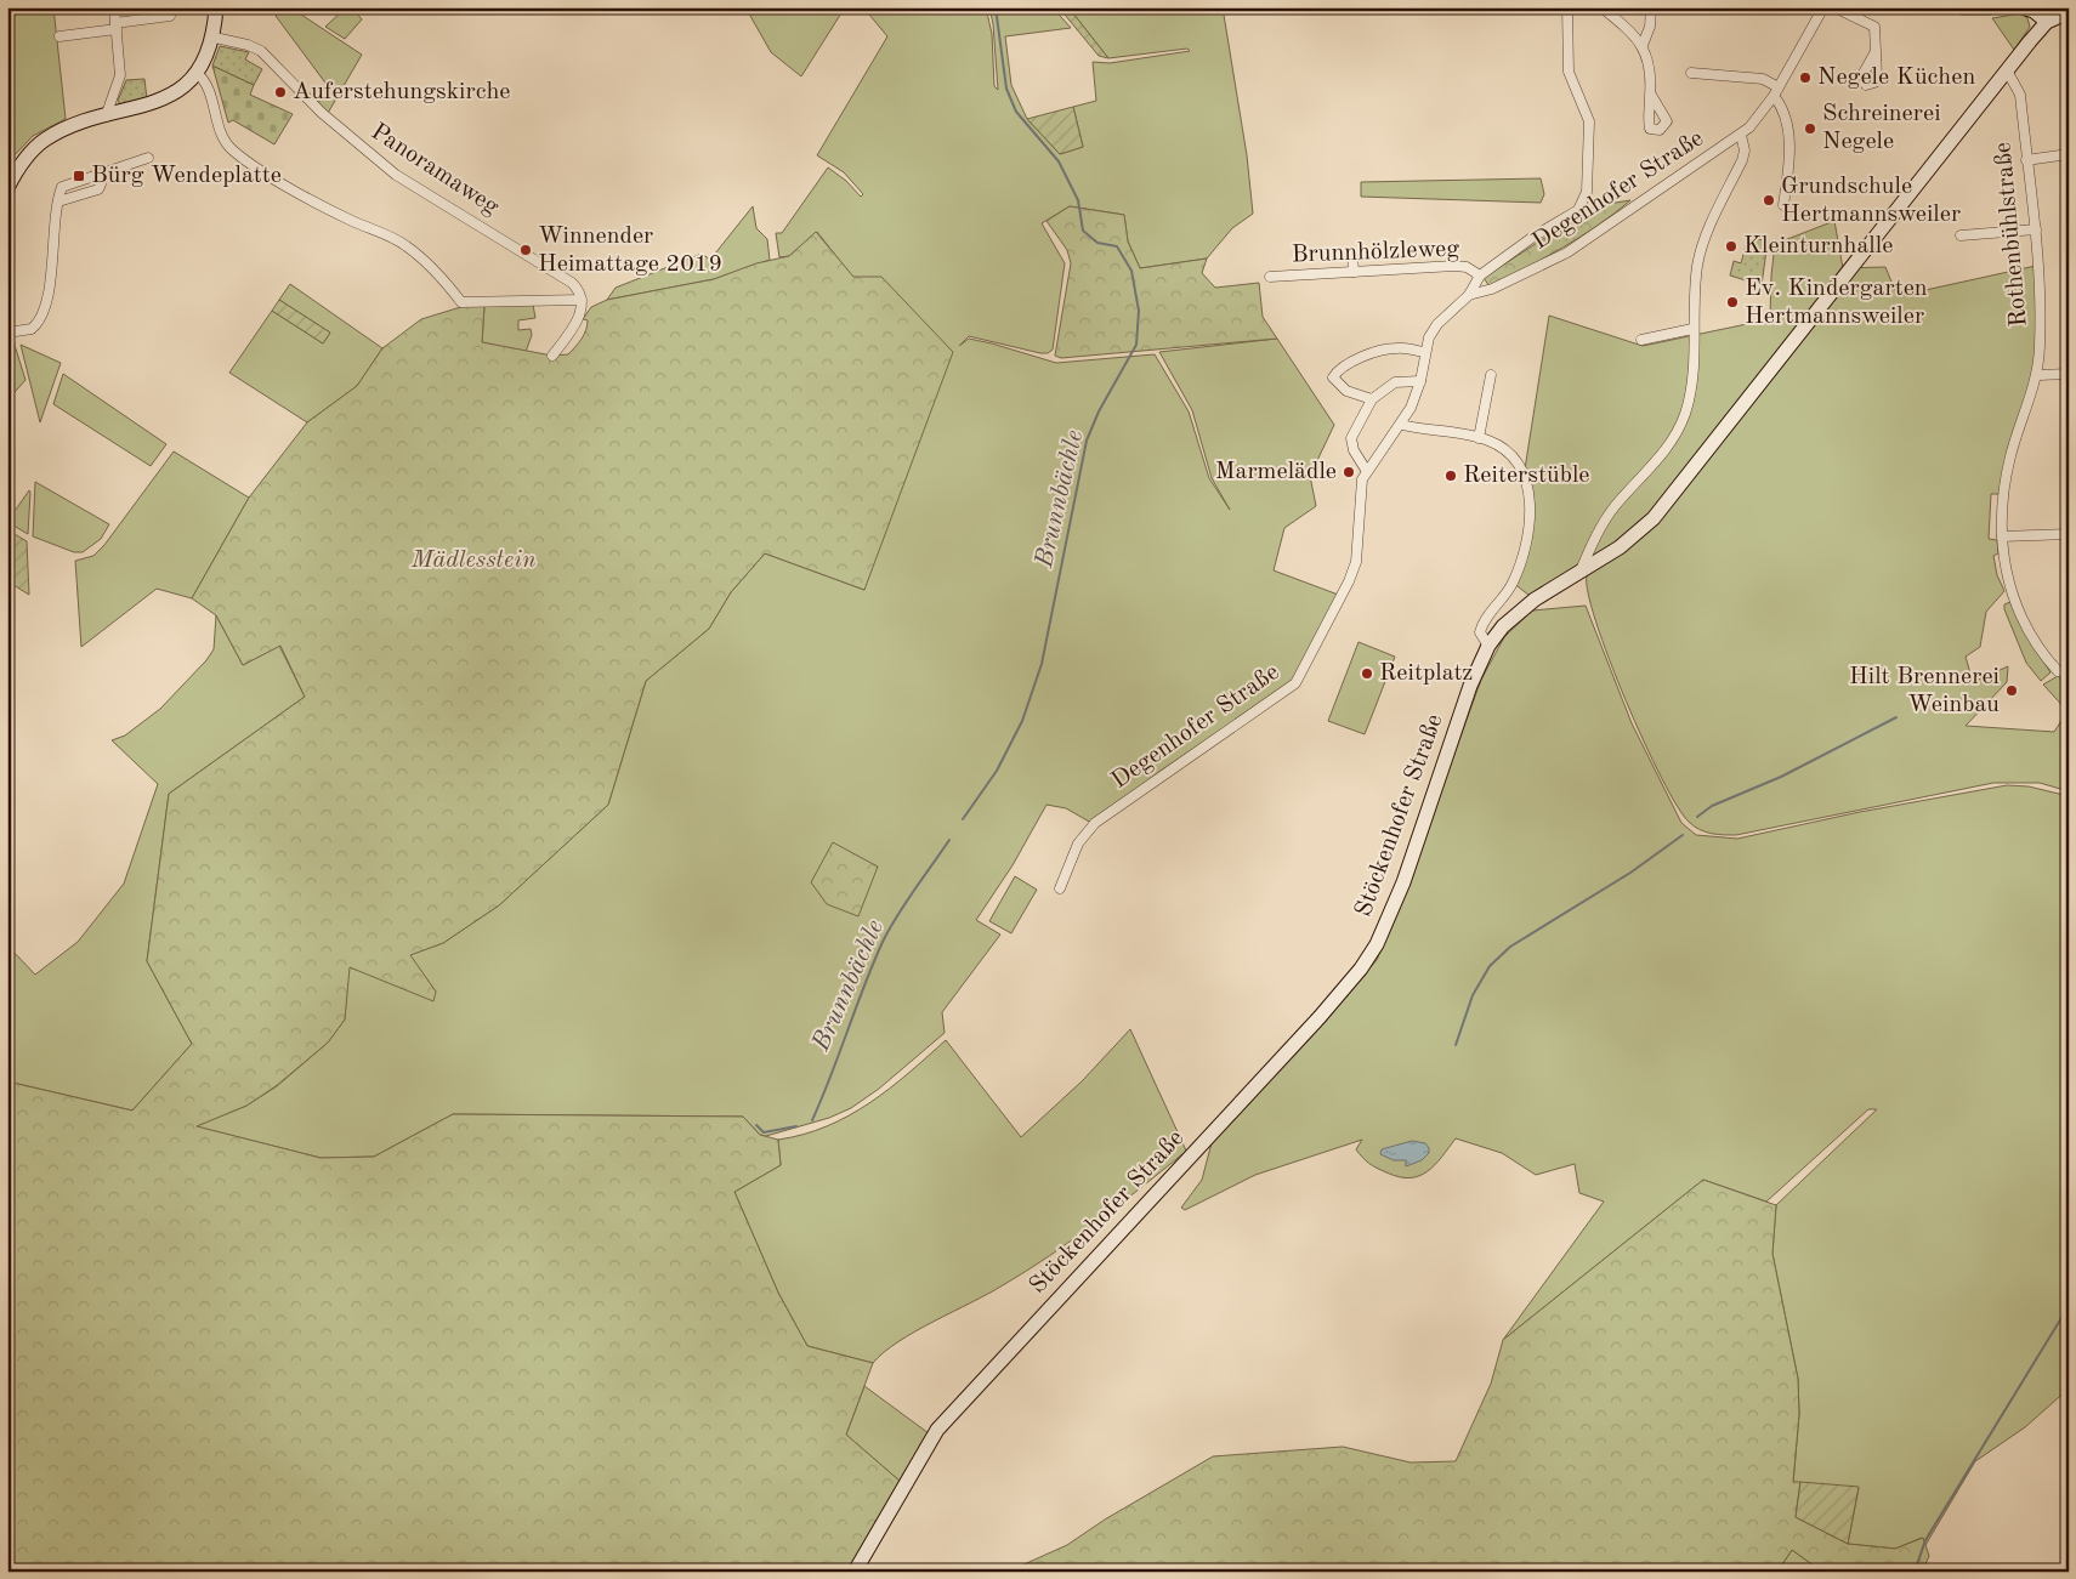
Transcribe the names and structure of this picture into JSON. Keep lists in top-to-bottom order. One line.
{"streets":{"main road":["Stöckenhofer Straße"],"street":["Panoramaweg","Degenhofer Straße","Rothenbühlstraße","Brunnhölzleweg"]},"crossings":[["Rothenbühlstraße","Stöckenhofer Straße"]],"water":["Brunnbächle"],"parks":["Mädlesstein"],"places":{"other":["Negele Küchen","Auferstehungskirche","Schreinerei Negele","Grundschule Hertmannsweiler","Kleinturnhalle","Winnender Heimattage 2019","Ev. Kindergarten Hertmannsweiler","Marmelädle","Reiterstüble","Reitplatz","Hilt Brennerei Weinbau"],"transit":["Bürg Wendeplatte"]}}
